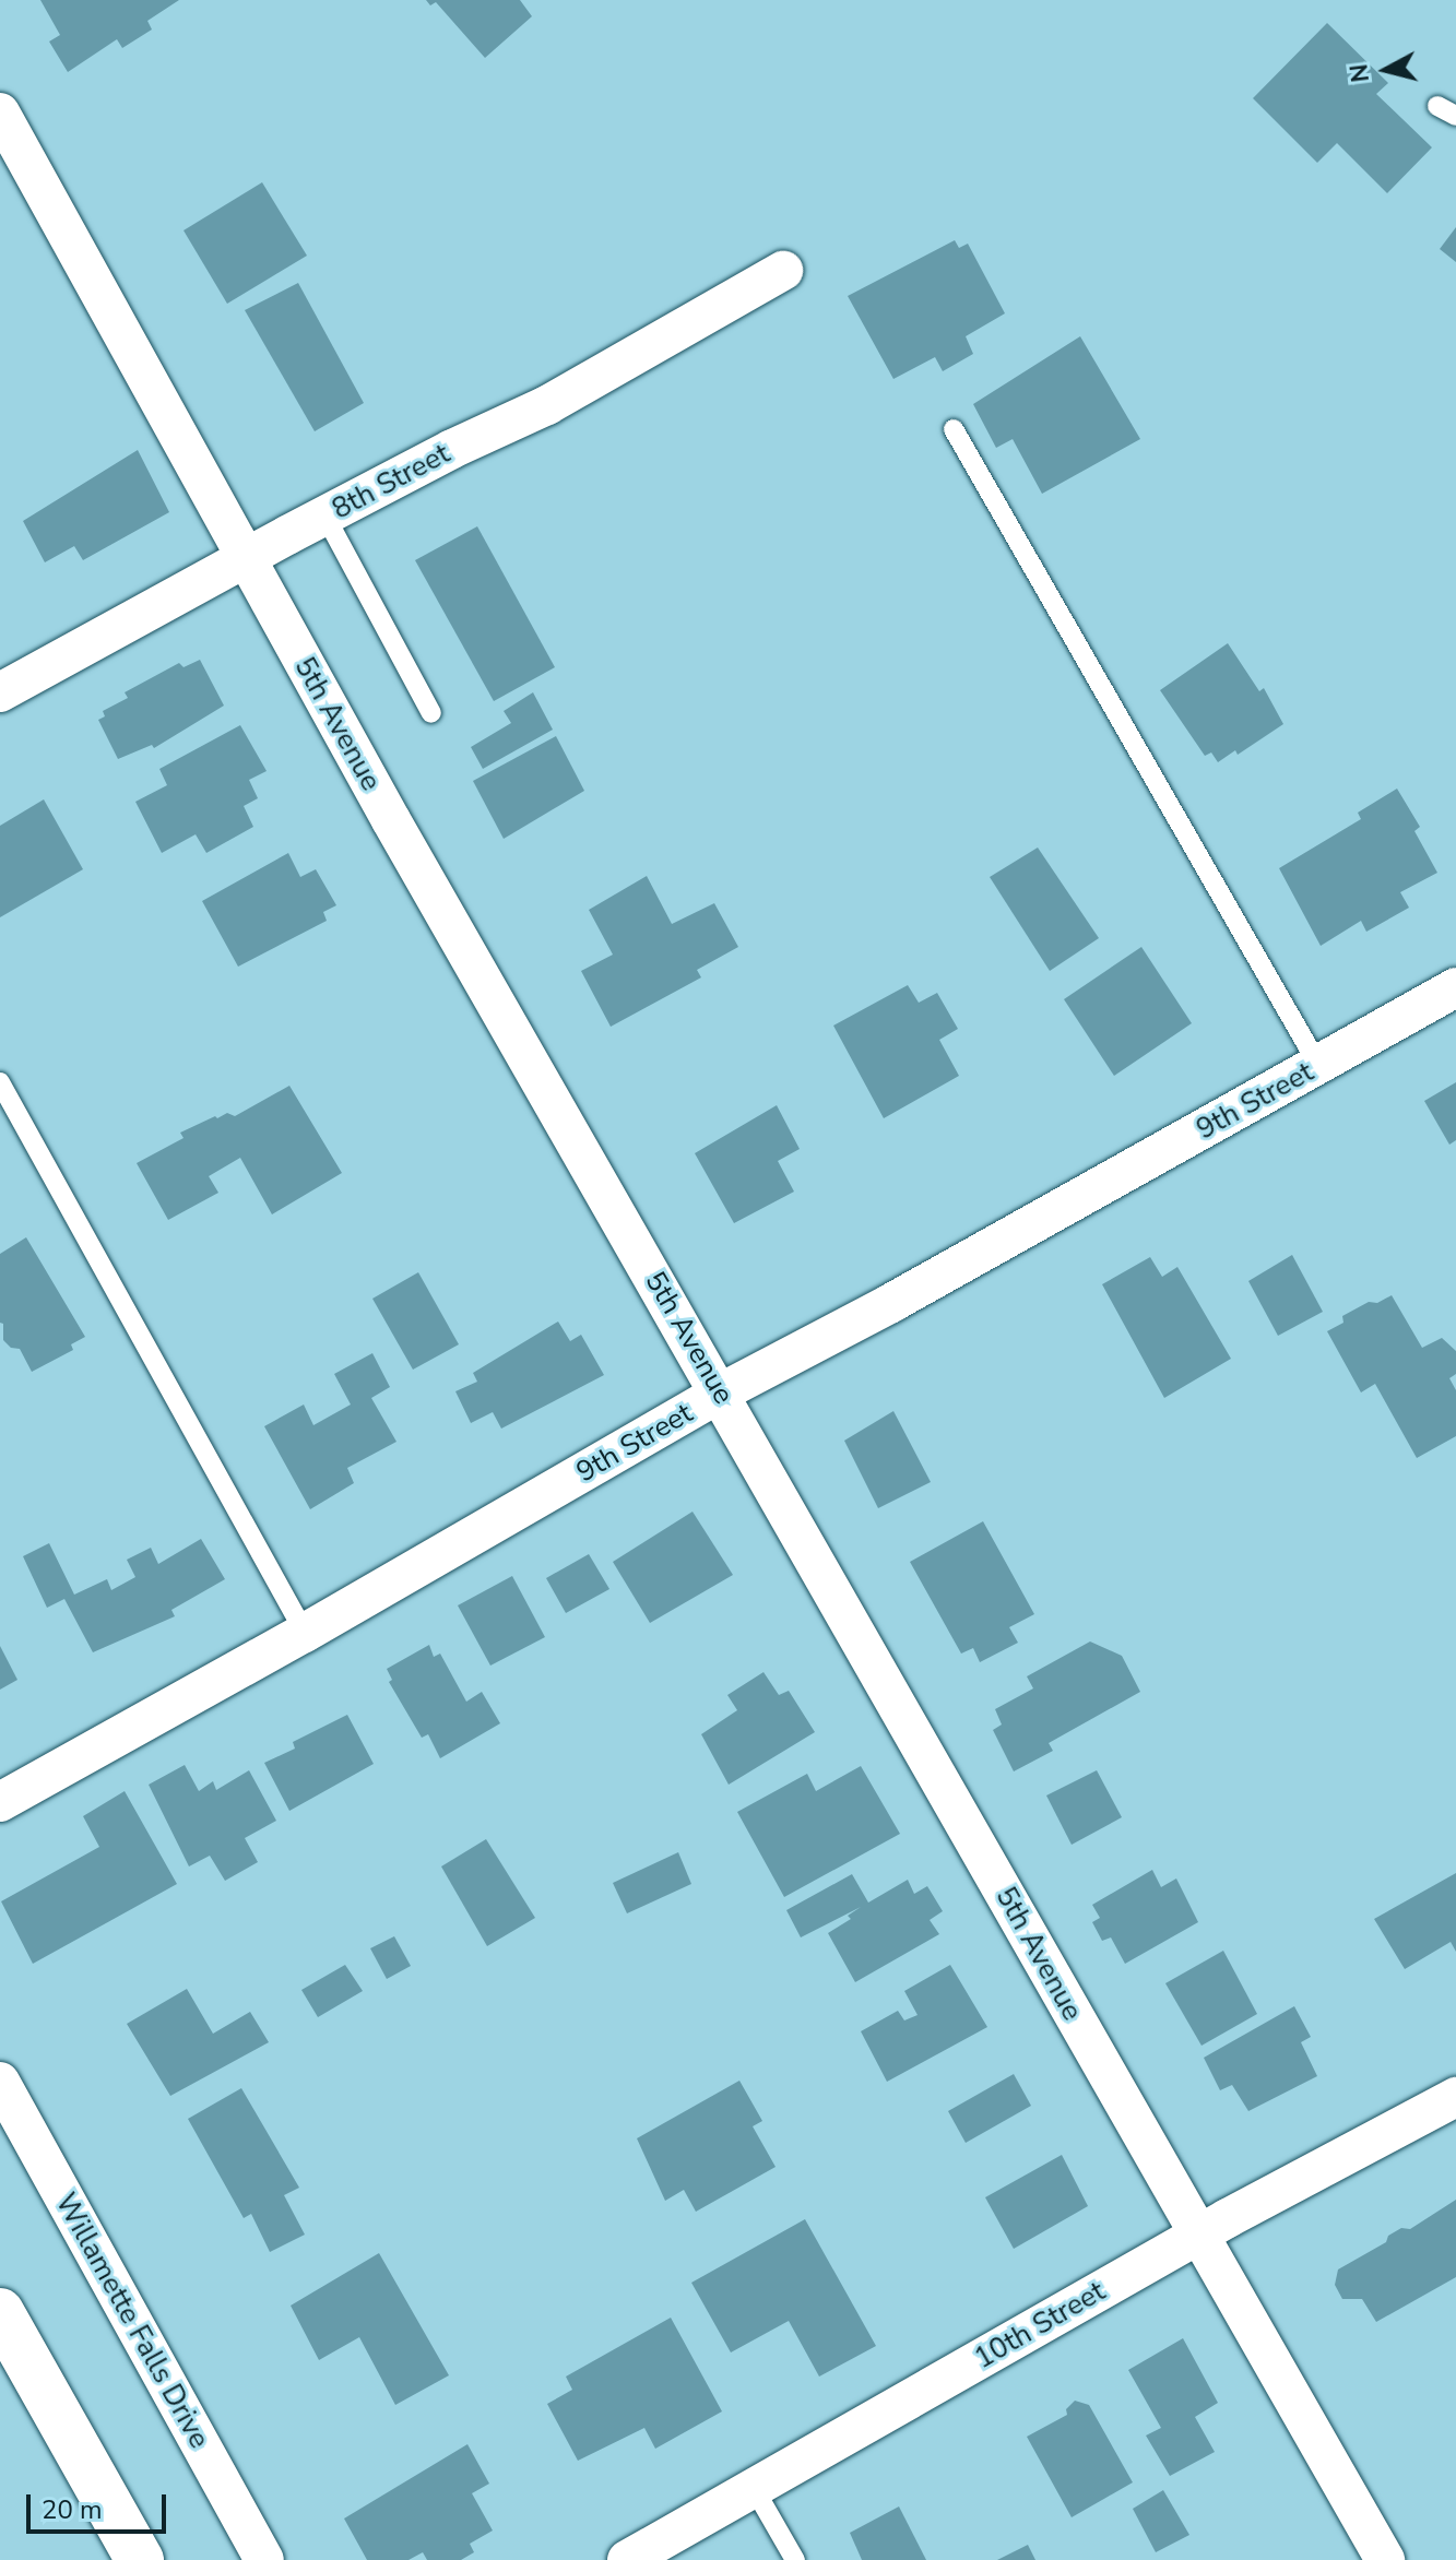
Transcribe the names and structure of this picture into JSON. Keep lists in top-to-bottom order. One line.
{"streets":{"street":["8th Street","5th Avenue","9th Street","Willamette Falls Drive","10th Street"]},"crossings":[["8th Street","5th Avenue"],["5th Avenue","9th Street"],["5th Avenue","10th Street"]],"scale_bar":"20 m","north":"left"}
